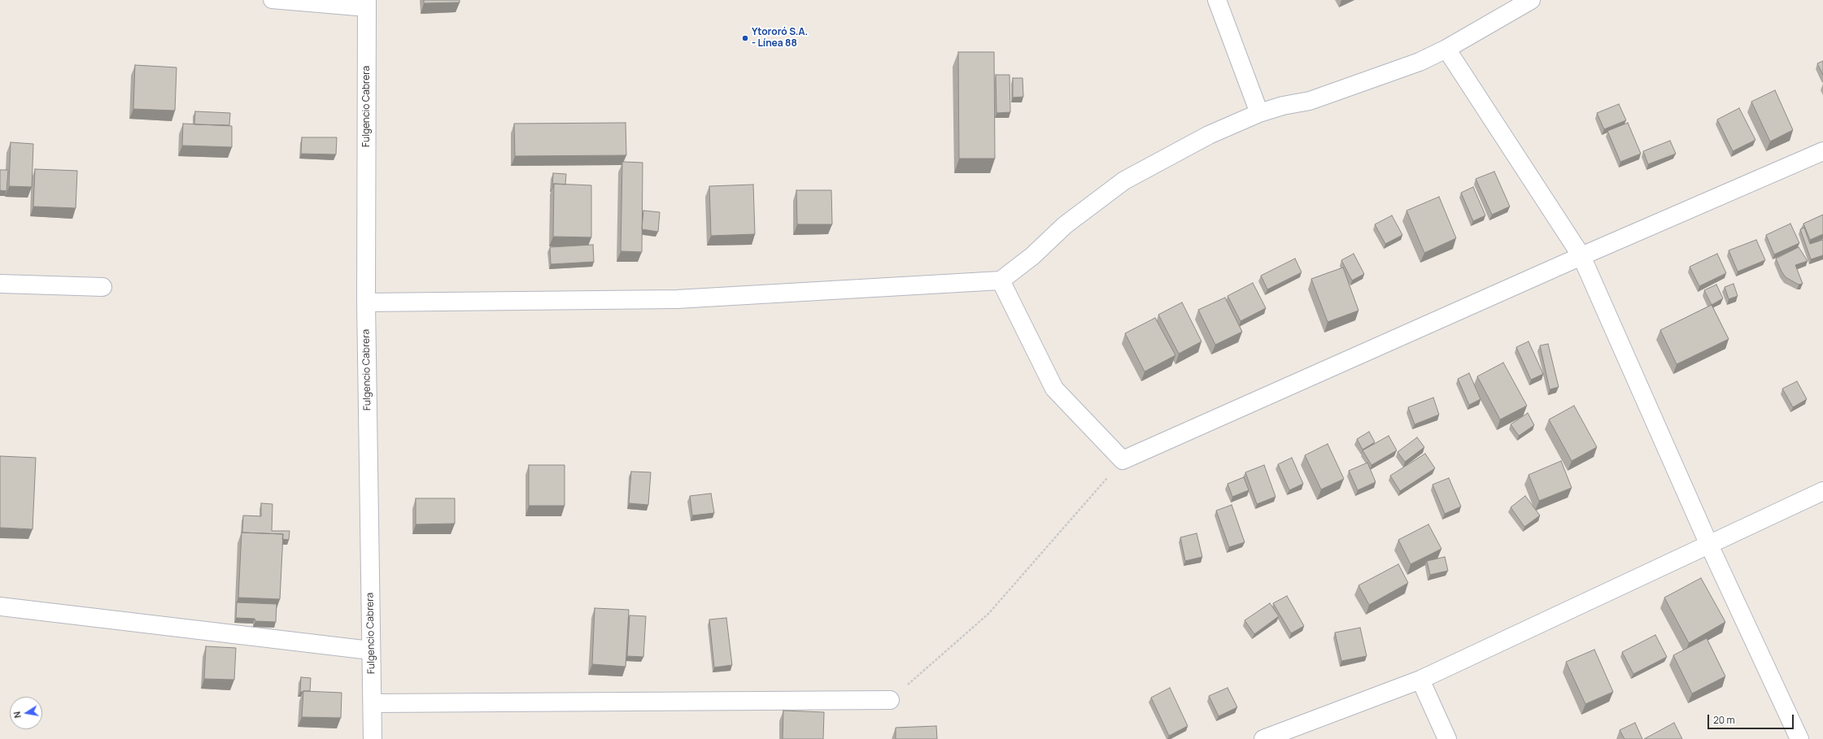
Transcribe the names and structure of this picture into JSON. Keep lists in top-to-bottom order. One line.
{"streets":{"street":["Fulgencio Cabrera"]},"places":["Ytororó S.A. - Línea 88"],"scale_bar":"20 m","north":"left"}
